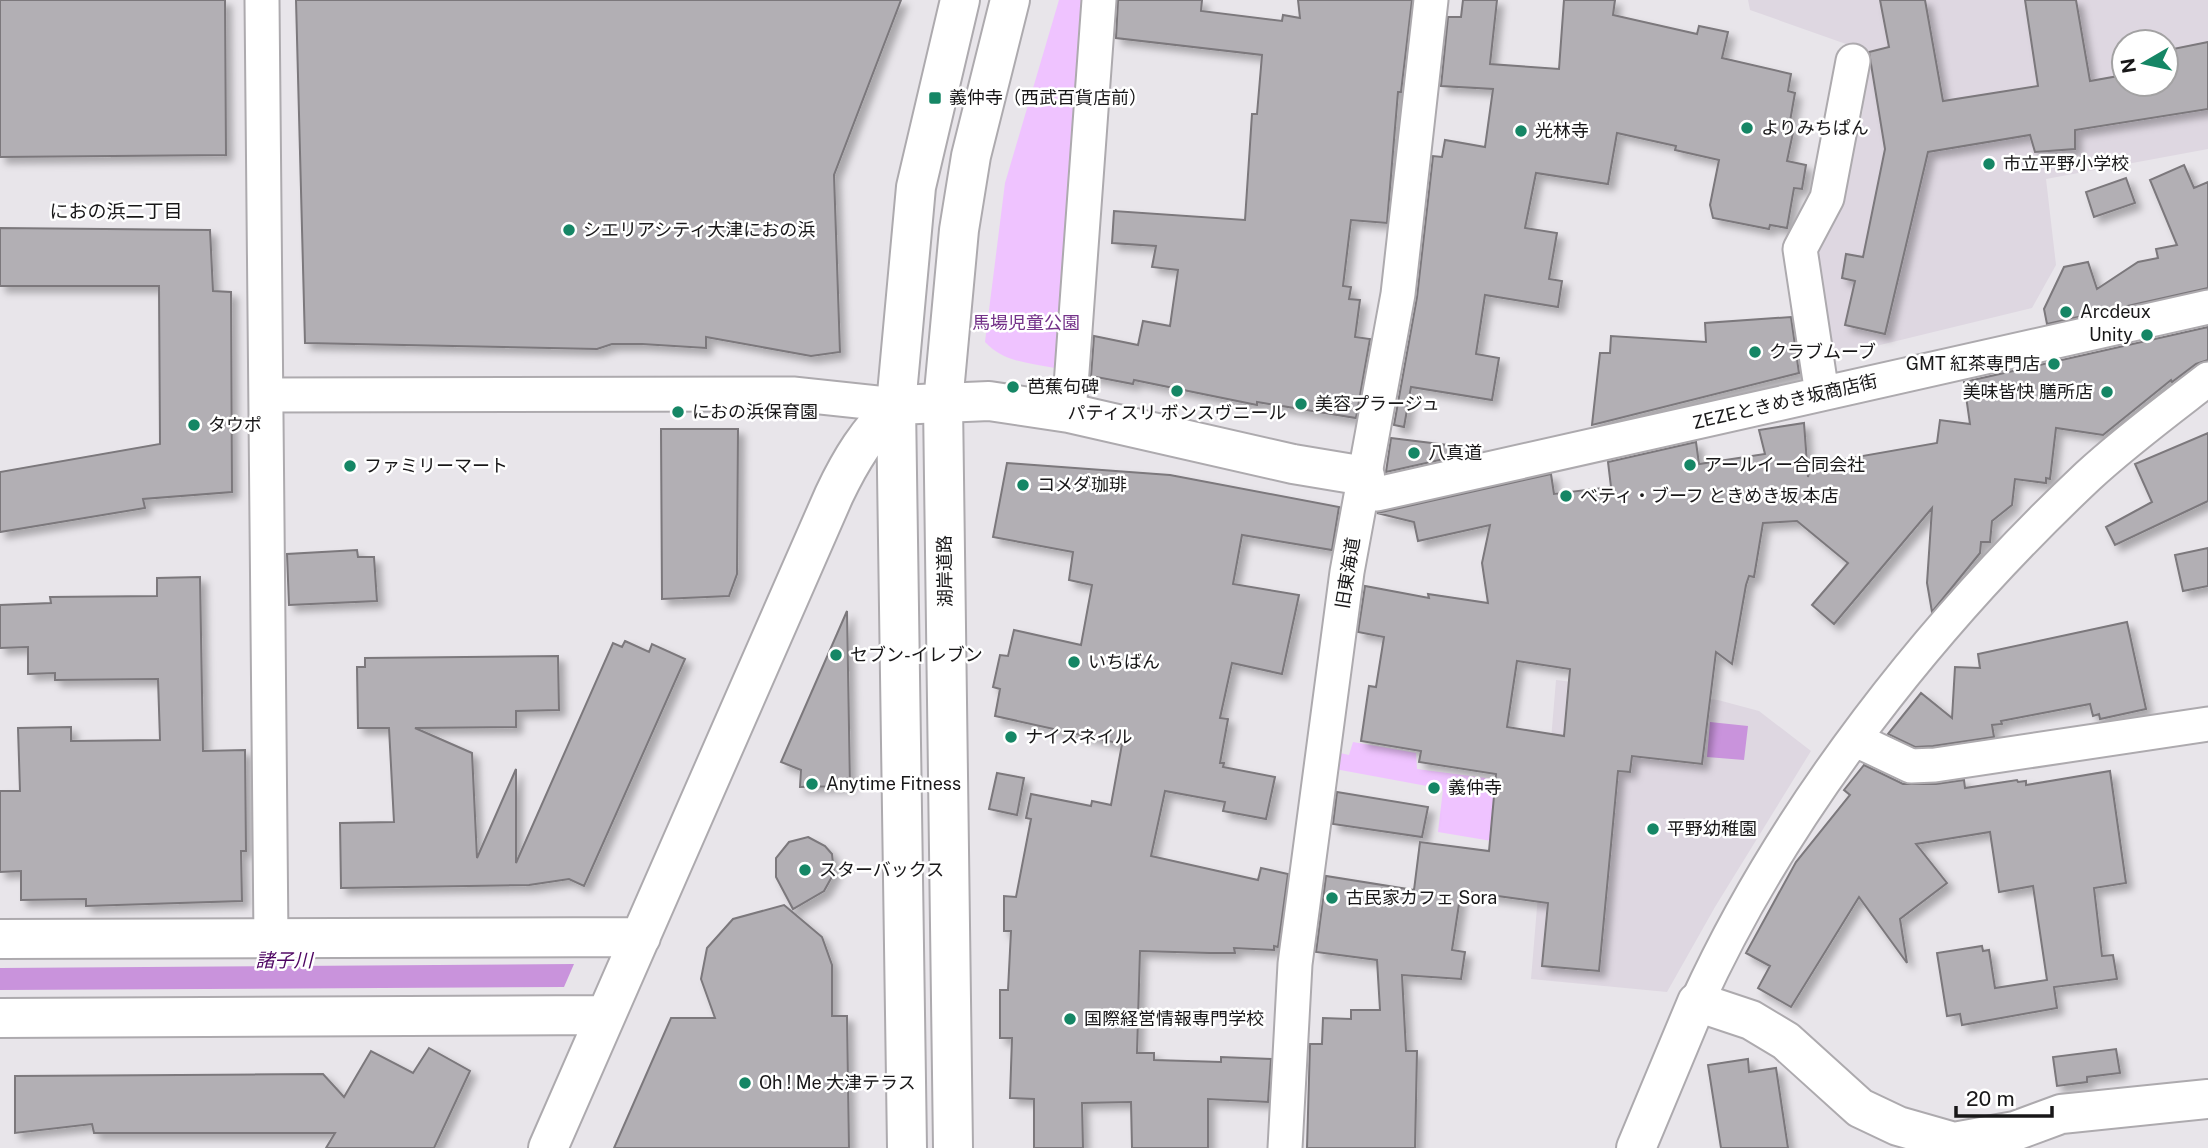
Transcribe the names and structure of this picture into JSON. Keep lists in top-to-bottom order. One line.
{"streets":{"street":["ZEZEときめき坂商店街","湖岸道路","旧東海道"]},"crossings":[["ZEZEときめき坂商店街","旧東海道"]],"districts":["におの浜二丁目"],"water":["諸子川"],"parks":["馬場児童公園"],"places":{"transit":["義仲寺（西武百貨店前）"],"other":["よりみちぱん","光林寺","市立平野小学校","シエリアシティ大津におの浜","Arcdeux","Unity","クラブムーブ","GMT 紅茶専門店","芭蕉句碑","パティスリ ボンスヴニール","美味皆快 膳所店","美容プラージュ","におの浜保育園","タウポ","八真道","アールイー合同会社","ファミリーマート","コメダ珈琲","べティ・ブーフ ときめき坂 本店","セブン-イレブン","いちばん","ナイスネイル","Anytime Fitness","義仲寺","平野幼稚園","スターバックス","古民家カフェ Sora","国際経営情報専門学校","Oh ! Me 大津テラス"]},"scale_bar":"20 m","north":"left"}
